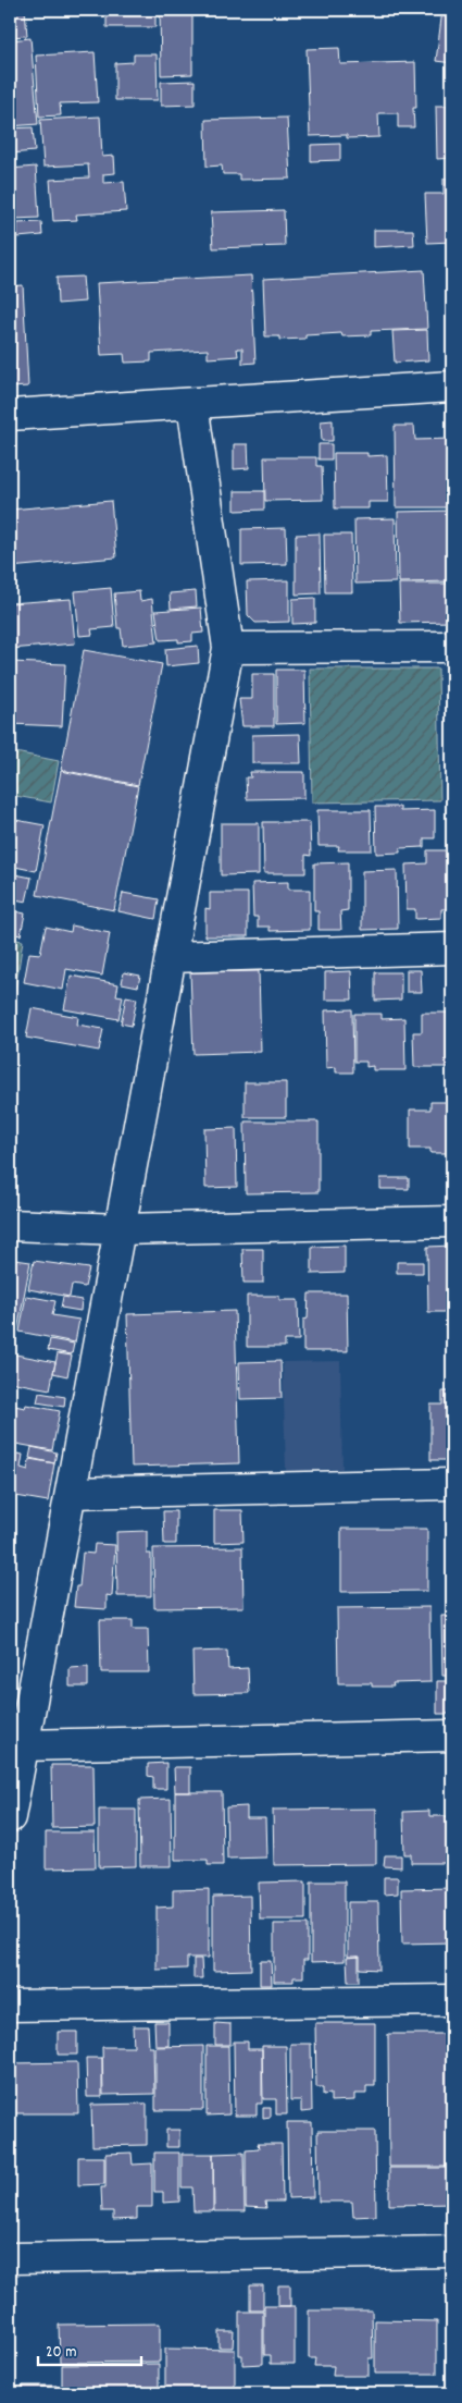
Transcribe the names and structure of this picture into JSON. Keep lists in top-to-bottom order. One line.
{"scale_bar":"20 m"}
